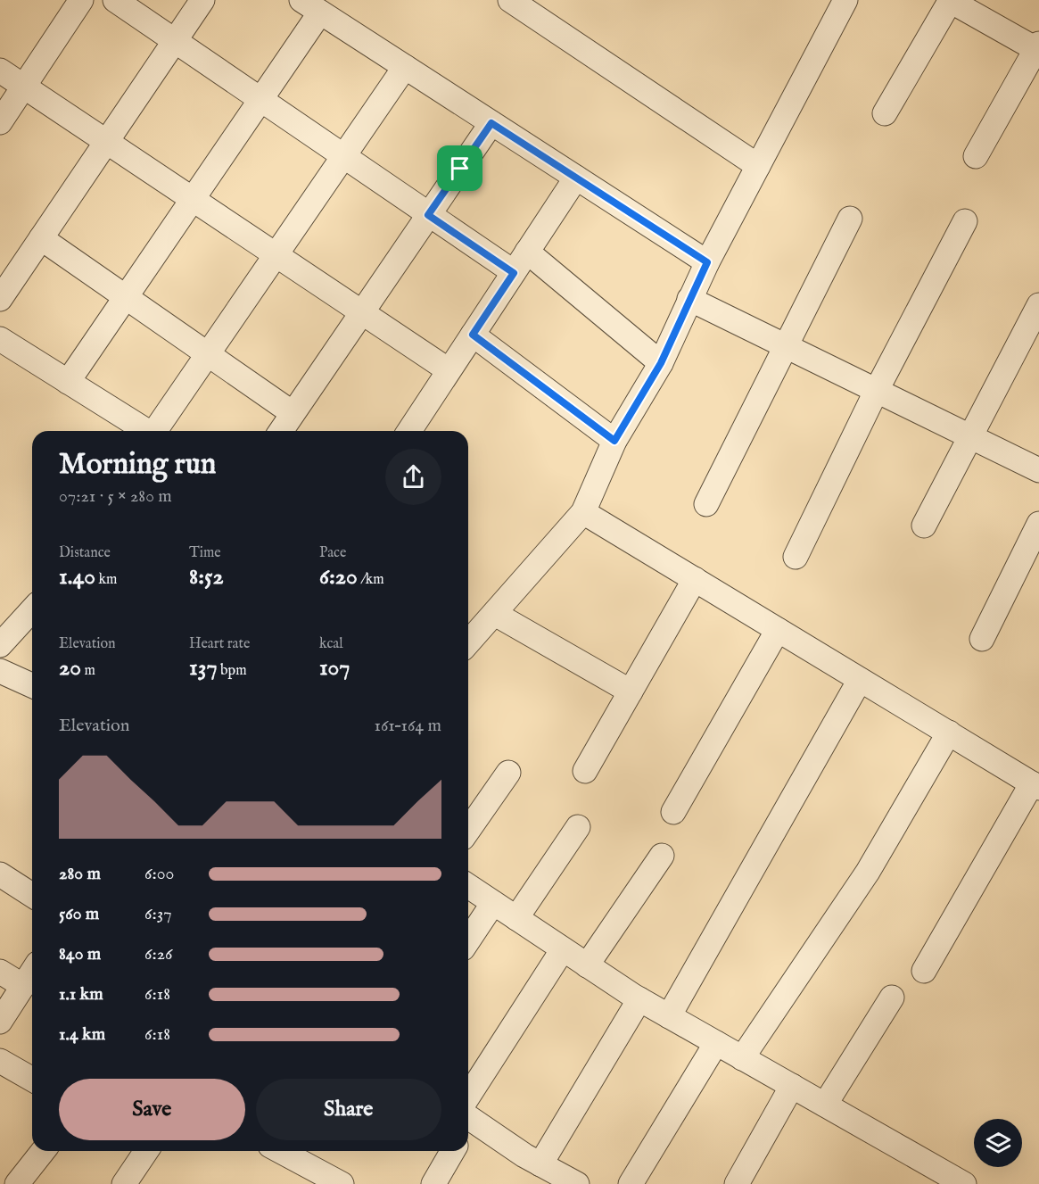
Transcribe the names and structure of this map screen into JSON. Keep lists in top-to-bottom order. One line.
{"page":{"heading":["Morning run","07:21 · 5 × 280 m"],"stats":[["Distance","1.40 km"],["Time","8:52"],["Pace","6:20 /km"],["Elevation","20 m"],["Heart rate","137 bpm"],["kcal","107"]],"chart":["Elevation","161–164 m"],"list":[{"name":"280 m","note":"6:00"},{"name":"560 m","note":"6:37"},{"name":"840 m","note":"6:26"},{"name":"1.1 km","note":"6:18"},{"name":"1.4 km","note":"6:18"}],"buttons":["Save","Share"]}}
